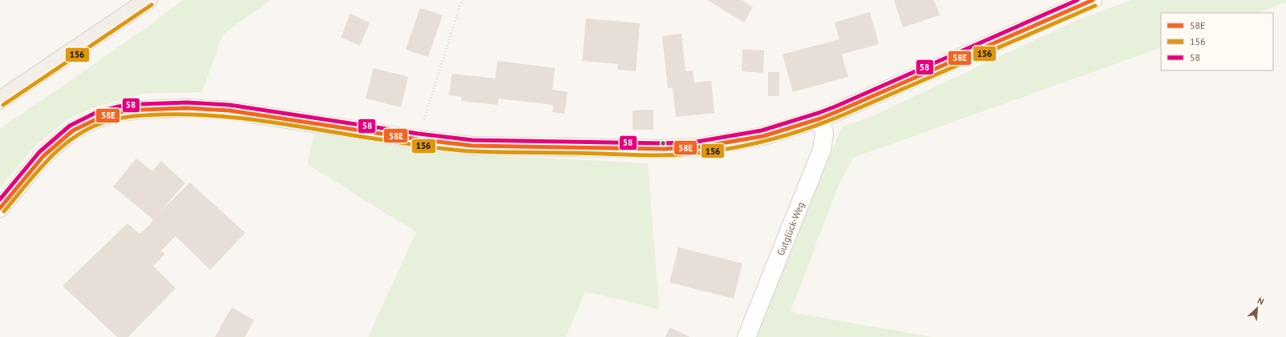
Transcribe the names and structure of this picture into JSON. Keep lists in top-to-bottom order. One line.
{"streets":{"street":["Gutglück-Weg"]},"lines":["transit line 58E","transit line 58","transit line 156"],"legend":["58E","156","58"],"north":"top right"}
